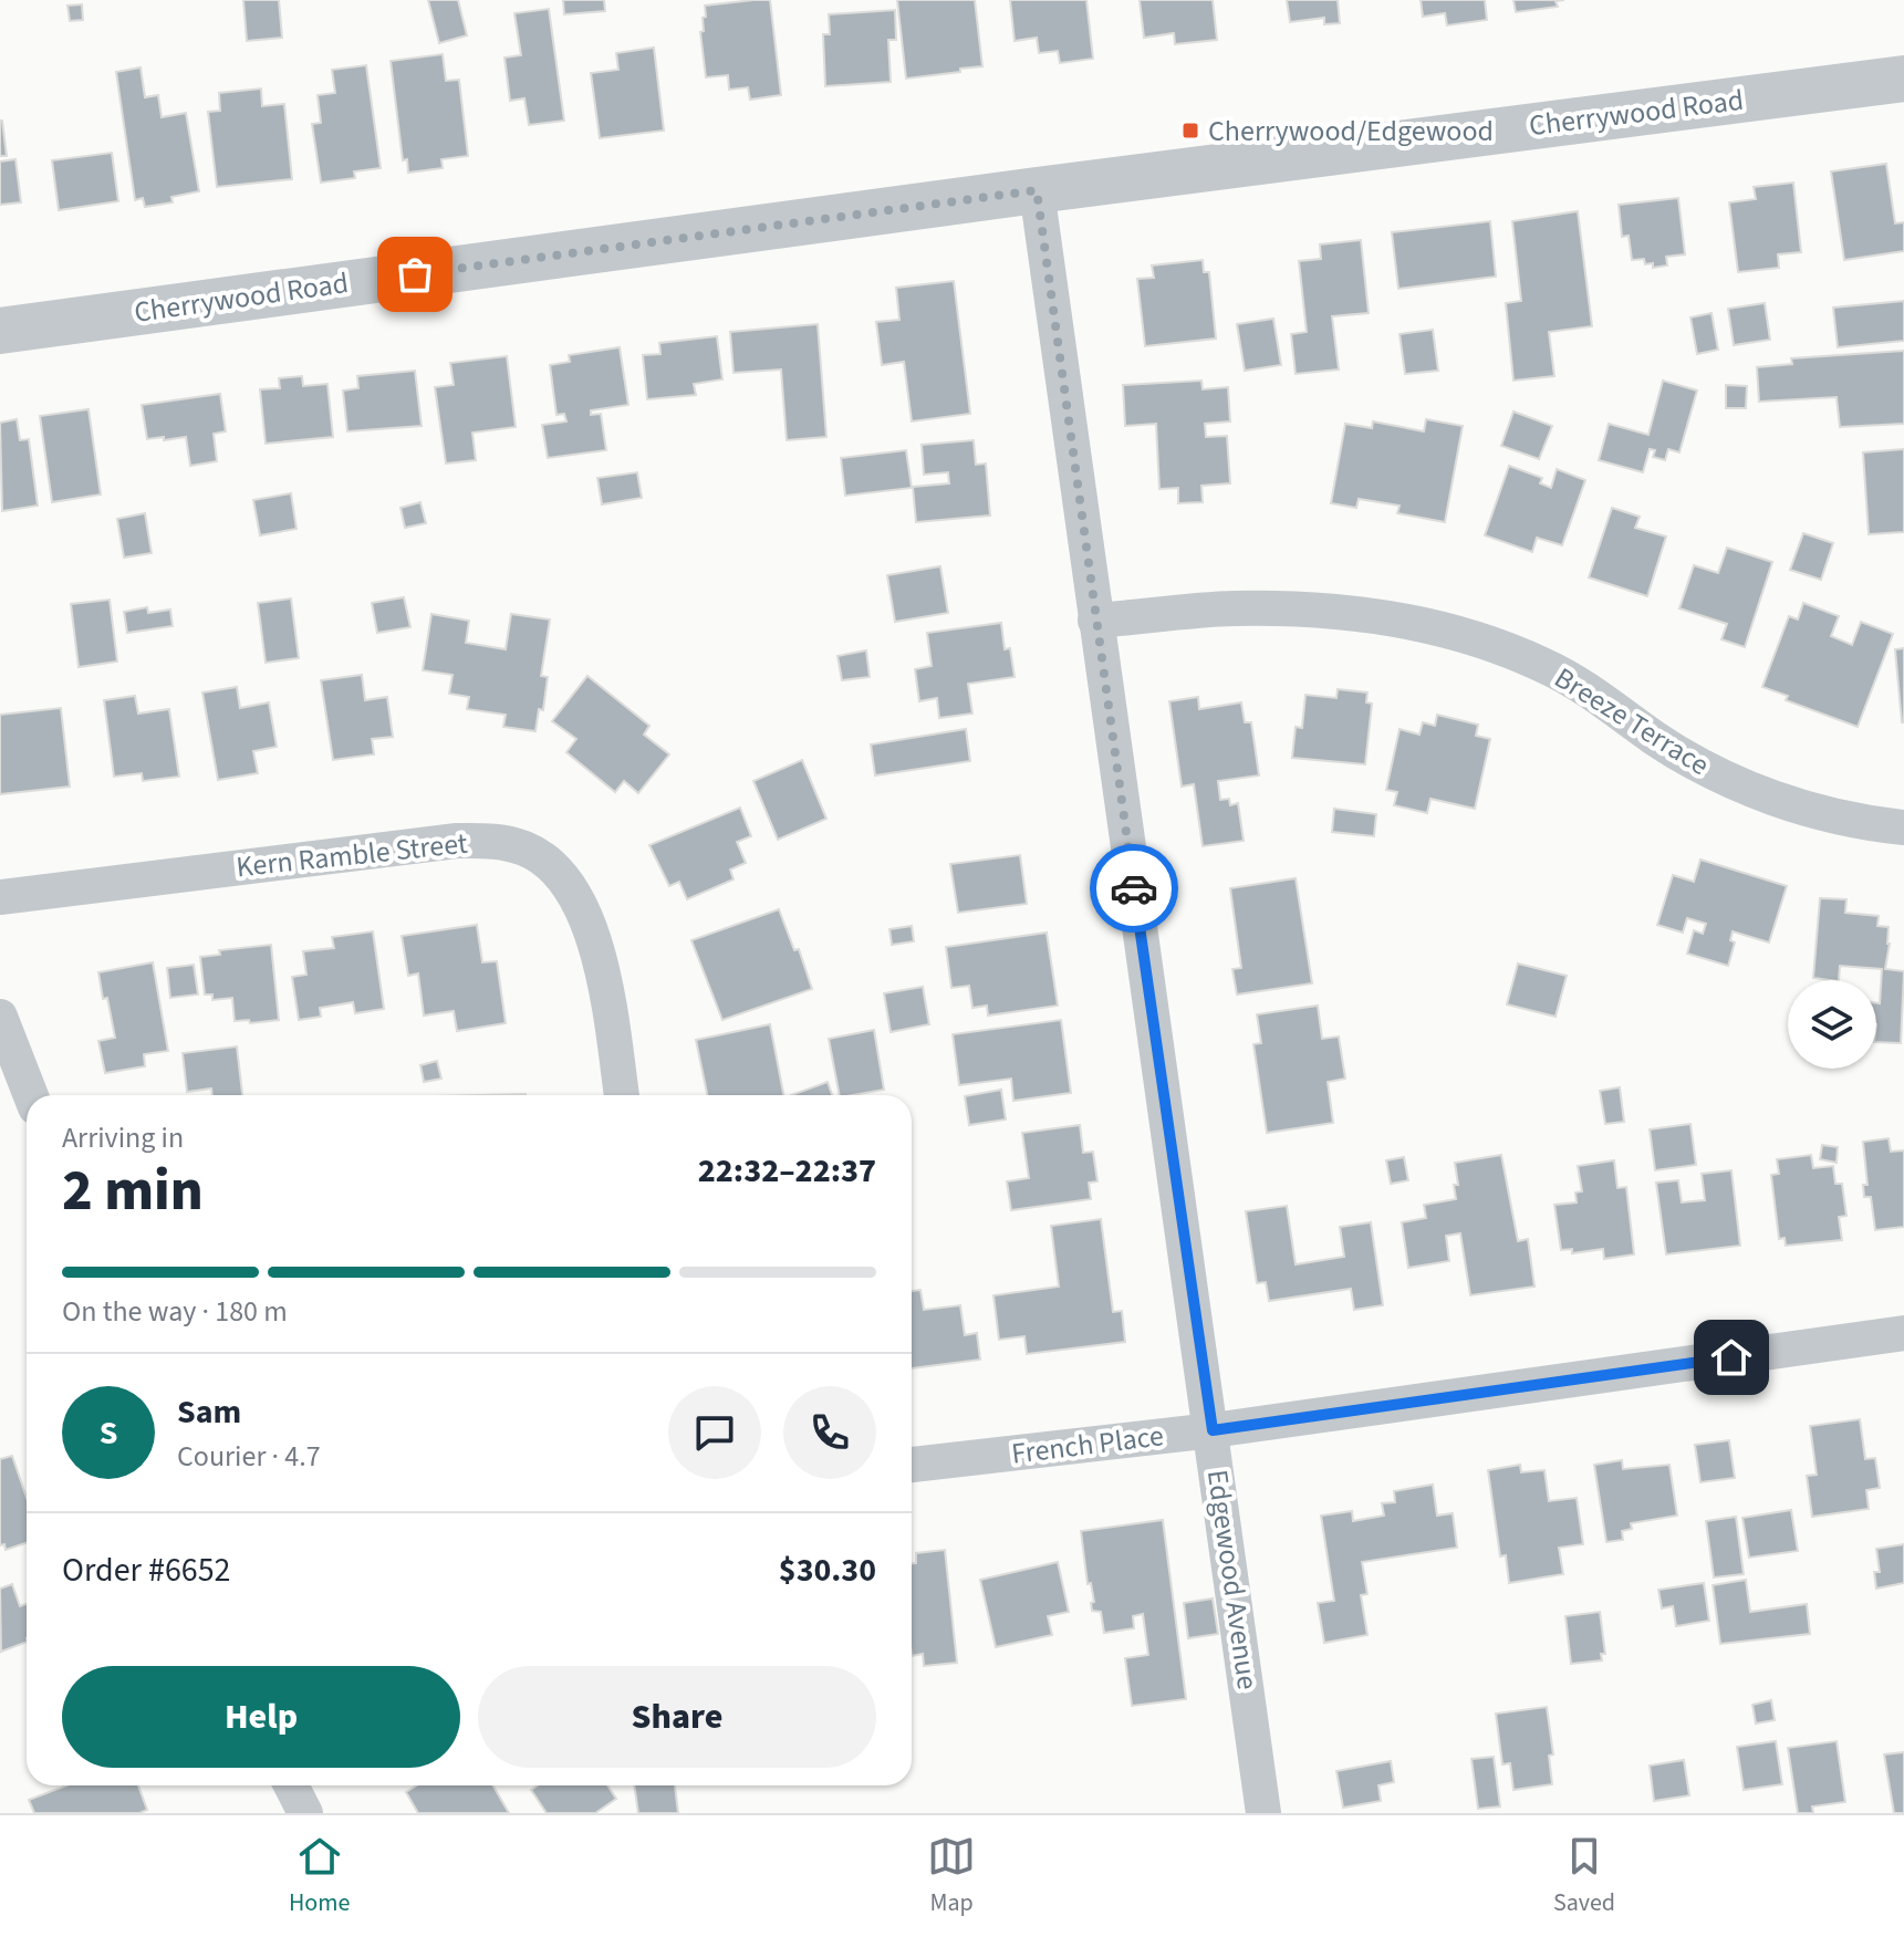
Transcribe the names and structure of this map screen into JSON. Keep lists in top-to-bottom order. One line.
{"streets":{"street":["Cherrywood Road","Breeze Terrace","Kern Ramble Street","French Place","Edgewood Avenue"]},"crossings":[["Cherrywood Road","Edgewood Avenue"],["Breeze Terrace","Edgewood Avenue"],["French Place","Edgewood Avenue"]],"places":{"transit":["Cherrywood/Edgewood"]},"page":{"heading":["2 min","Arriving in","22:32–22:37"],"panel":["Sam","Courier · 4.7","Order #6652","$30.30"],"bar":"On the way · 180 m","round":"S","buttons":["Help","Share"],"tabs":["Home","Map","Saved"]}}
